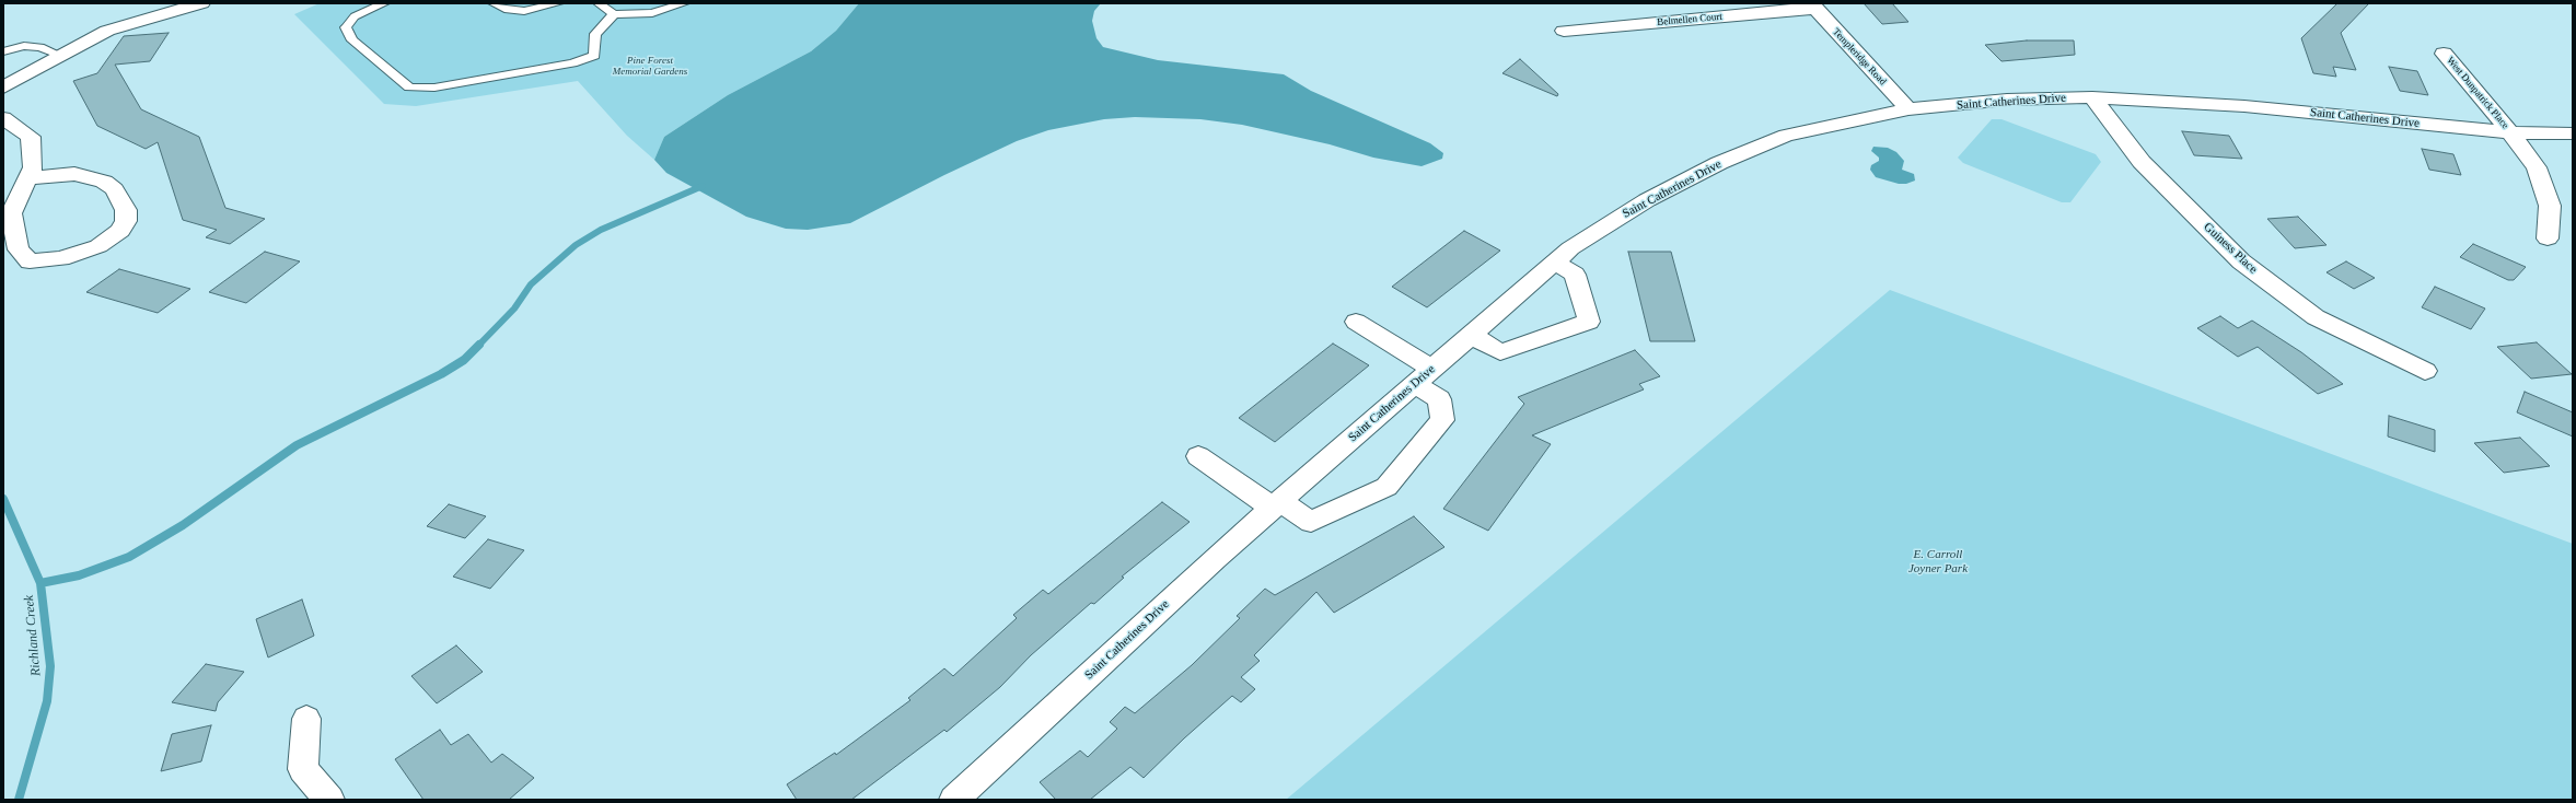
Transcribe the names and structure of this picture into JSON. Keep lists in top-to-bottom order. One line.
{"streets":{"street":["Belmellen Court","Templeridge Road","West Dunpatrick Place","Saint Catherines Drive","Guiness Place"]},"crossings":[["Belmellen Court","Templeridge Road"],["Templeridge Road","Saint Catherines Drive"],["West Dunpatrick Place","Saint Catherines Drive"],["Saint Catherines Drive","Guiness Place"]],"water":["Richland Creek"],"parks":["Pine Forest Memorial Gardens","E. Carroll Joyner Park"]}
